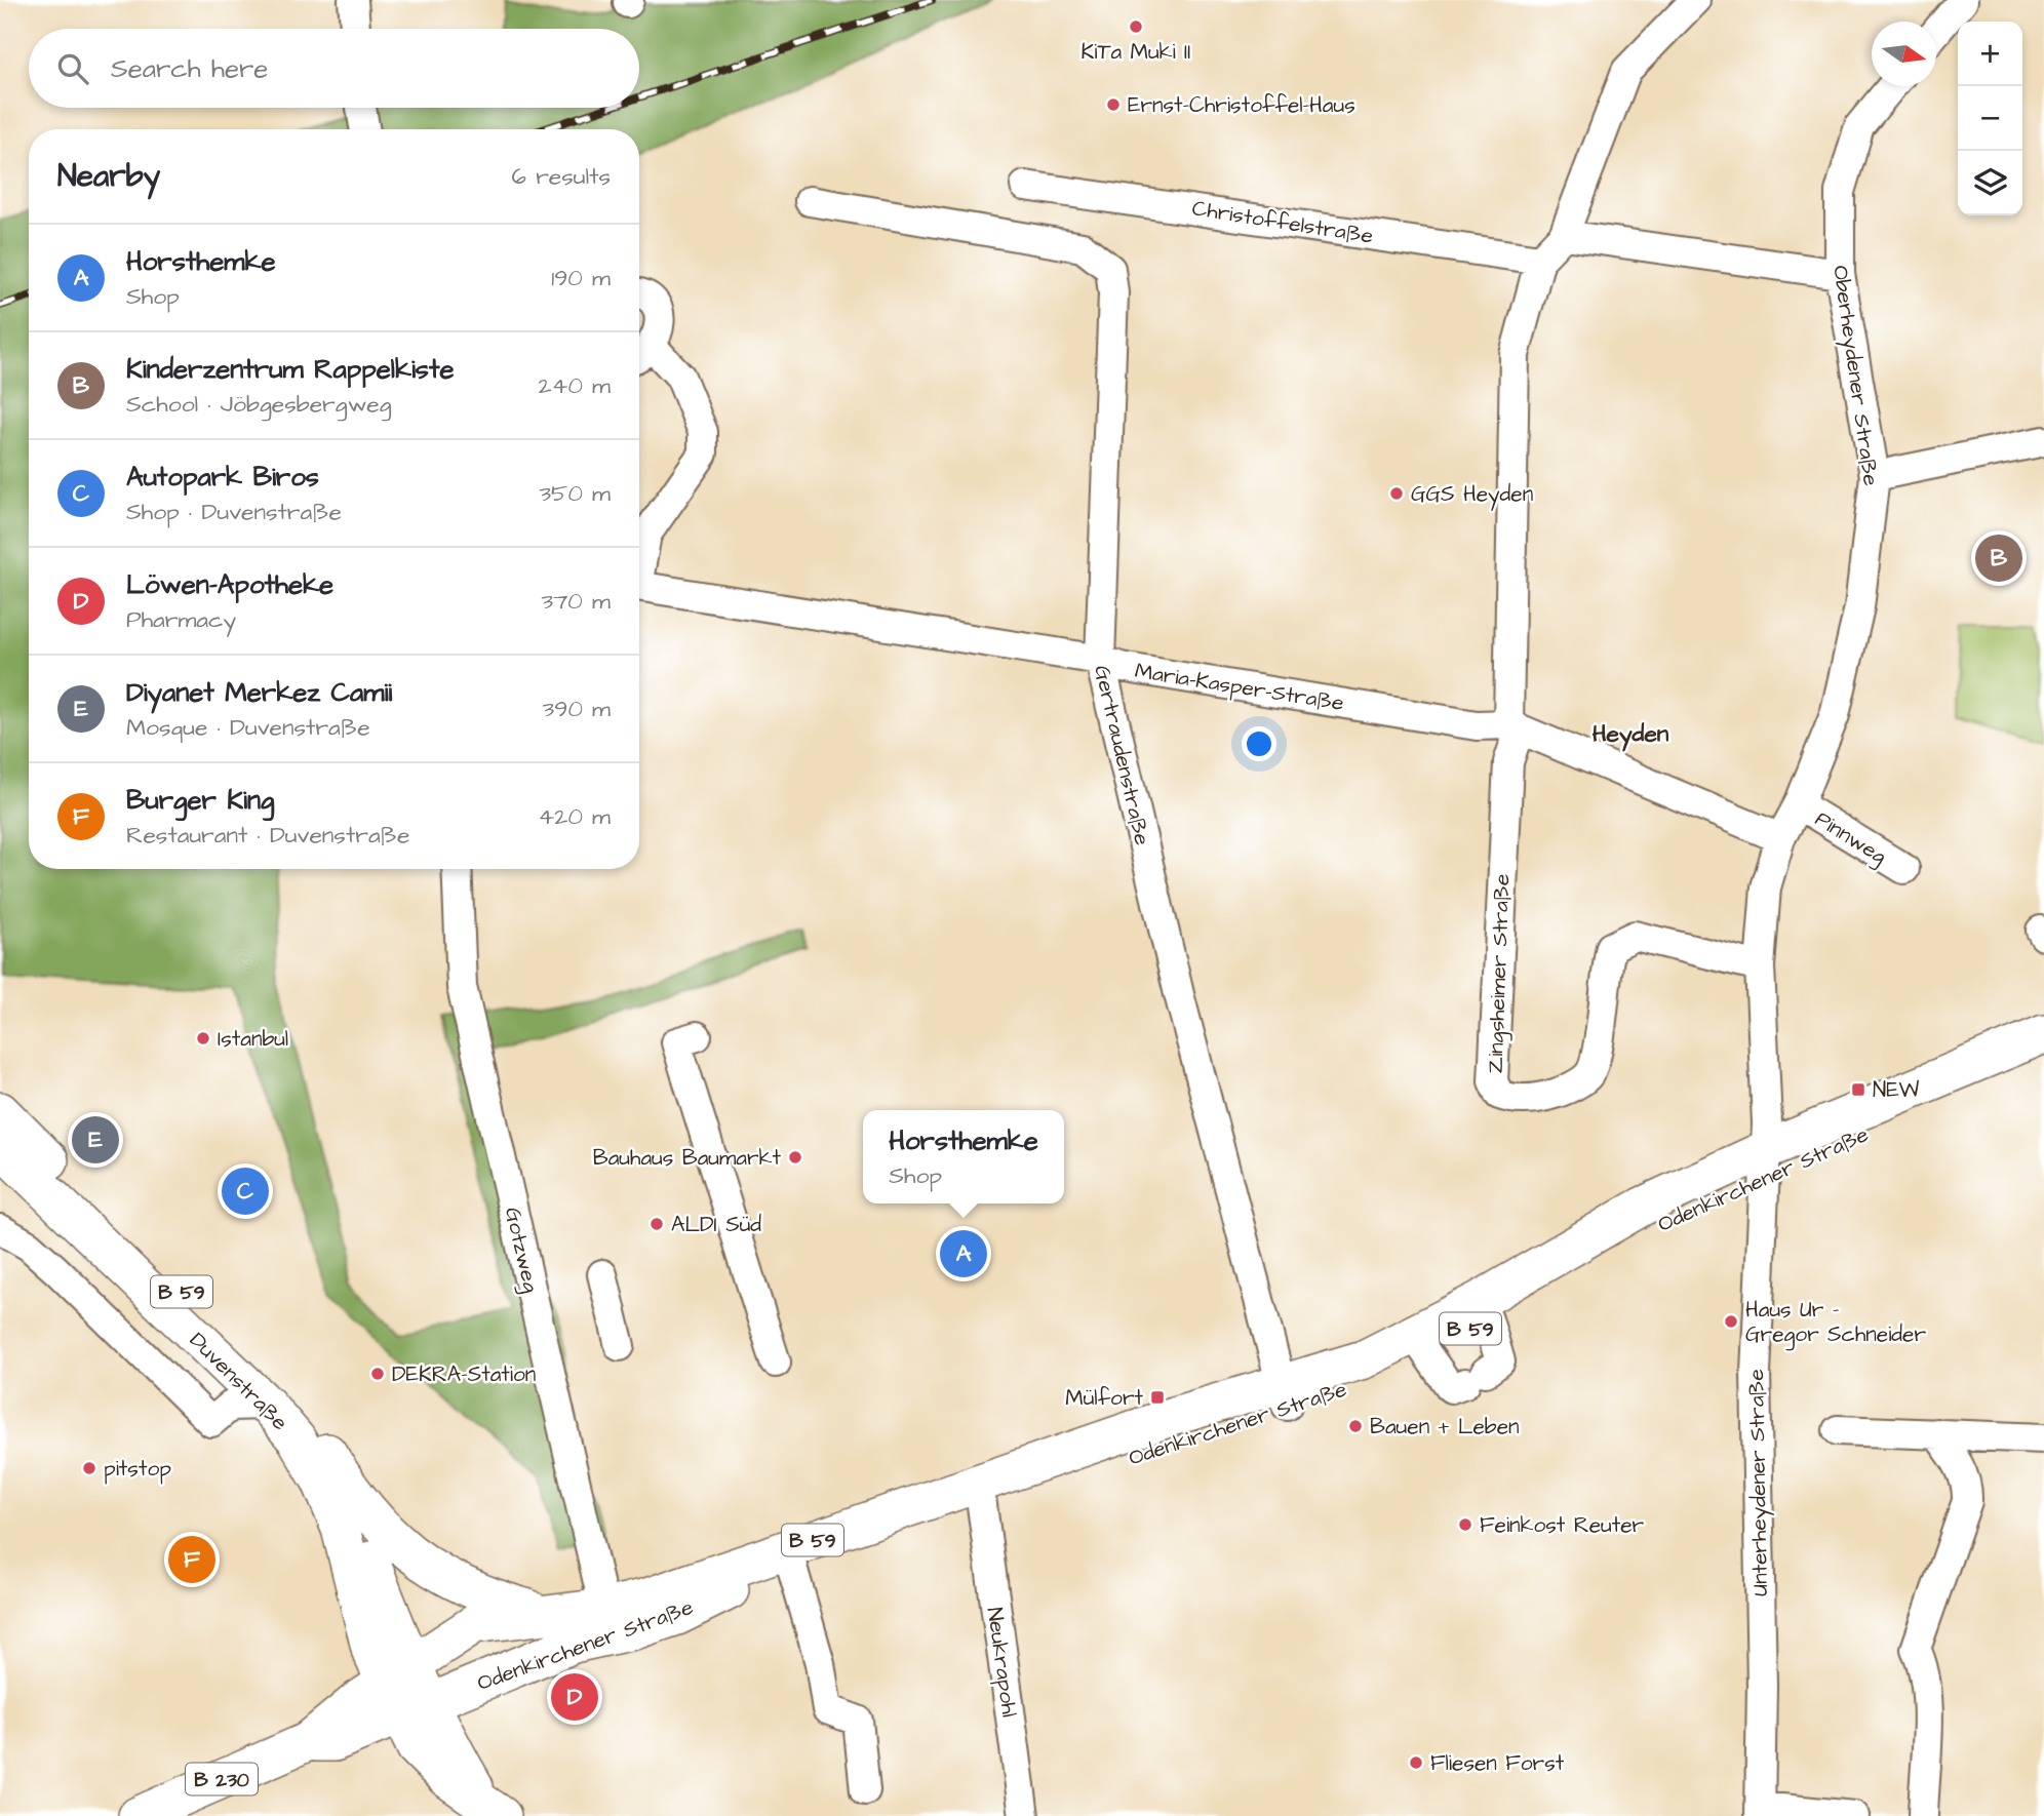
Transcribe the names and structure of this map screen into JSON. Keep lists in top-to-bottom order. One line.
{"streets":{"main road":["Odenkirchener Straße","B 59","Duvenstraße","B 230"],"street":["Christoffelstraße","Oberheydener Straße","Maria-Kasper-Straße","Gertraudenstraße","Pinnweg","Zingsheimer Straße","Gotzweg","Unterheydener Straße","Neukrapohl"]},"crossings":[["Christoffelstraße","Zingsheimer Straße"],["Oberheydener Straße","Maria-Kasper-Straße"],["Oberheydener Straße","Pinnweg"],["Oberheydener Straße","Zingsheimer Straße"],["Oberheydener Straße","Odenkirchener Straße"],["Oberheydener Straße","Unterheydener Straße"],["Maria-Kasper-Straße","Gertraudenstraße"],["Maria-Kasper-Straße","Zingsheimer Straße"],["Gertraudenstraße","Odenkirchener Straße"],["Odenkirchener Straße","Gotzweg"],["Odenkirchener Straße","B 59"],["Odenkirchener Straße","Duvenstraße"],["Odenkirchener Straße","Unterheydener Straße"],["Odenkirchener Straße","Neukrapohl"],["B 59","Duvenstraße"],["B 59","B 230"]],"districts":["Heyden"],"places":{"other":["KiTa Muki II","Ernst-Christoffel-Haus","GGS Heyden","Istanbul","Bauhaus Baumarkt","ALDI Süd","Haus Ur - Gregor Schneider","DEKRA-Station","Bauen + Leben","pitstop","Feinkost Reuter","Fliesen Forst"],"transit":["NEW","Mülfort"]},"north":"right","page":{"map_buttons":["+","−"],"search":"Search here","heading":["Nearby","6 results"],"list":[{"mark":"A","name":"Horsthemke","note":"Shop","value":"190 m"},{"mark":"B","name":"Kinderzentrum Rappelkiste","note":"School · Jöbgesbergweg","value":"240 m"},{"mark":"C","name":"Autopark Biros","note":"Shop · Duvenstraße","value":"350 m"},{"mark":"D","name":"Löwen-Apotheke","note":"Pharmacy","value":"370 m"},{"mark":"E","name":"Diyanet Merkez Camii","note":"Mosque · Duvenstraße","value":"390 m"},{"mark":"F","name":"Burger King","note":"Restaurant · Duvenstraße","value":"420 m"}],"pins":["B","E","C","A","F","D"],"popup":["Horsthemke","Shop"]}}
